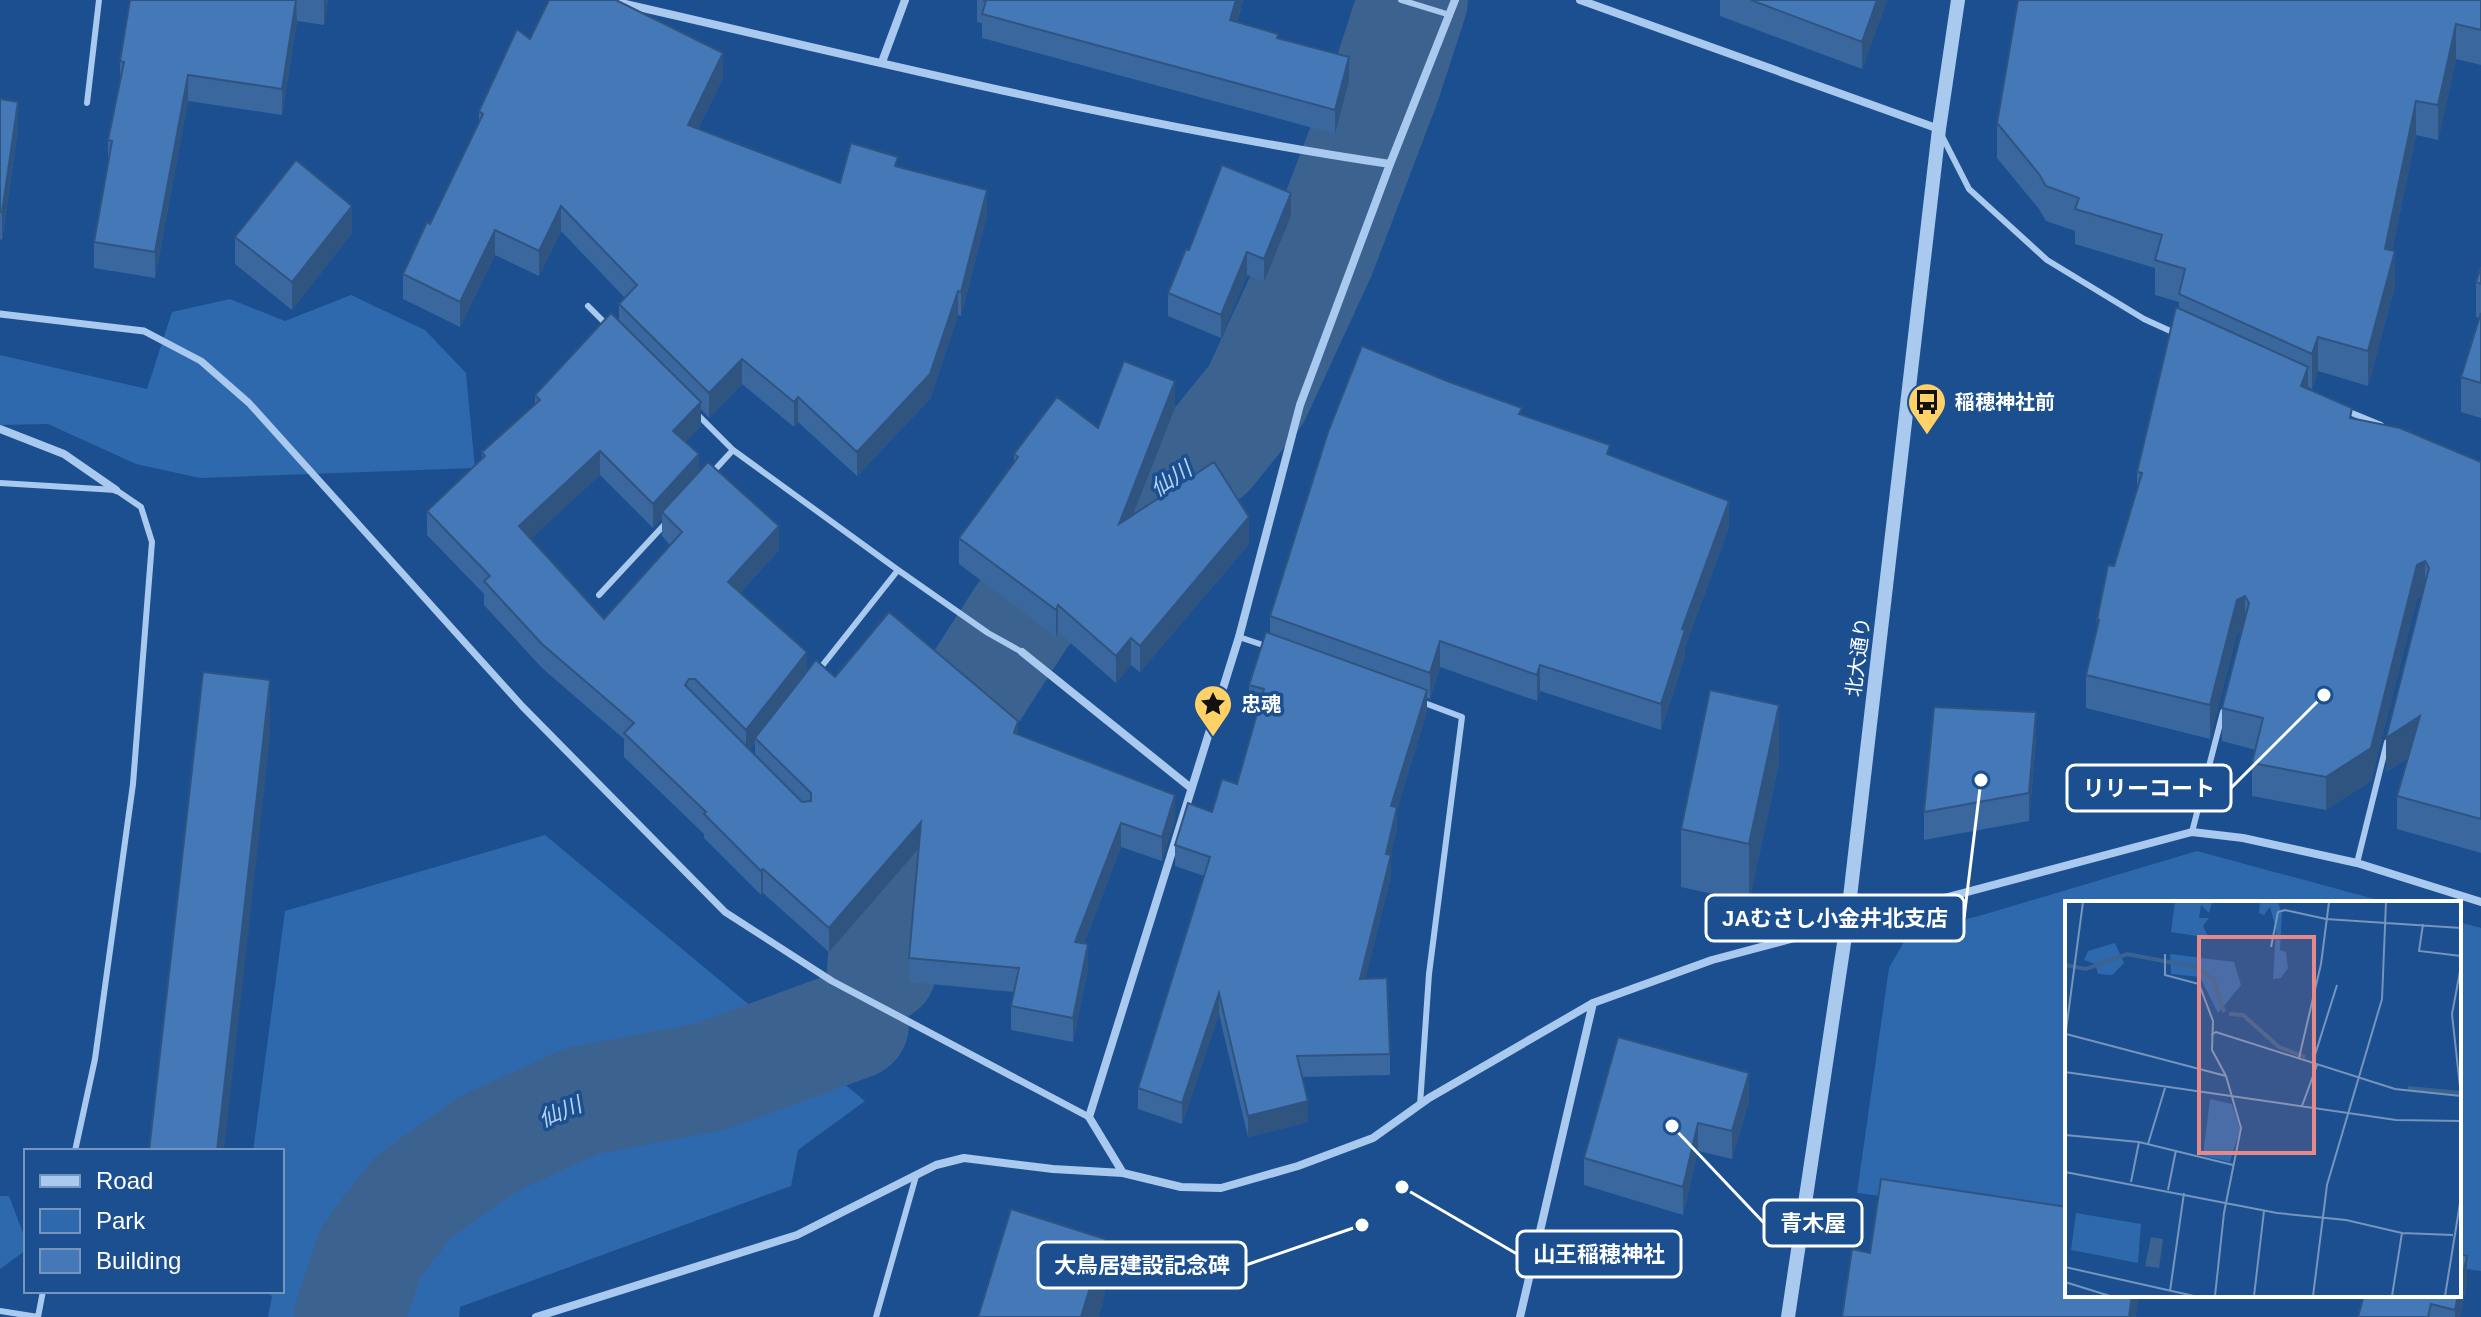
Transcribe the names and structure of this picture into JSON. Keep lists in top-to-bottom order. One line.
{"streets":{"street":["北大通り"]},"water":["仙川"],"places":{"bus stop":["稲穂神社前"],"other":["リリーコート","JAむさし小金井北支店","青木屋","山王稲穂神社","大鳥居建設記念碑"],"place":["忠魂"]},"legend":["Road","Park","Building"]}
